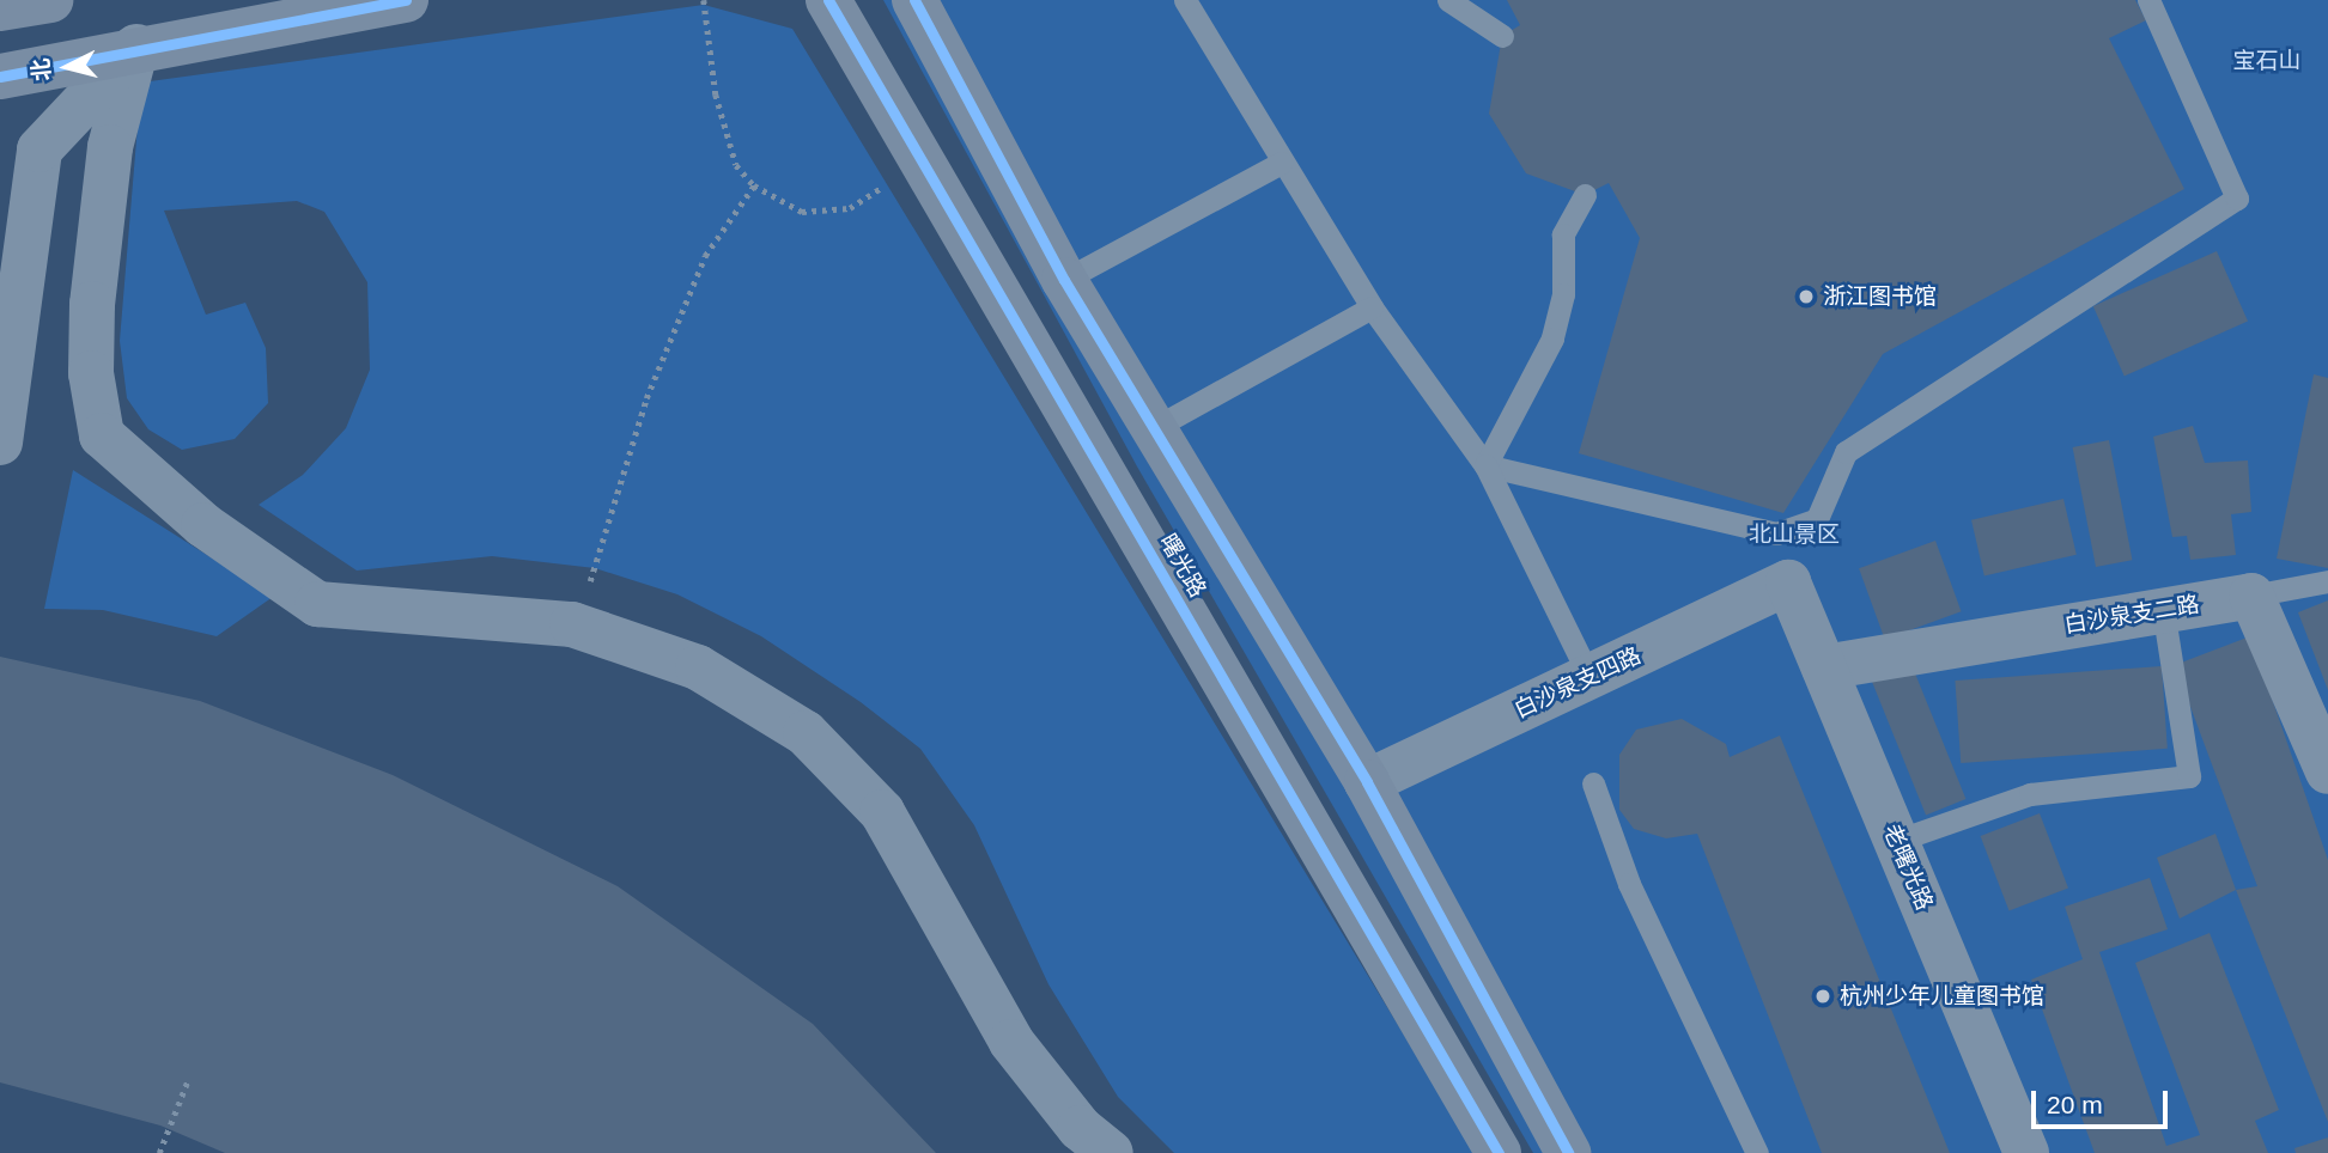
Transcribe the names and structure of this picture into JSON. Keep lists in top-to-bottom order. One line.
{"streets":{"main road":["曙光路"],"street":["白沙泉支二路","白沙泉支四路","老曙光路"]},"crossings":[["曙光路","白沙泉支四路"],["白沙泉支二路","老曙光路"],["白沙泉支四路","老曙光路"]],"parks":["宝石山","北山景区"],"places":["浙江图书馆","杭州少年儿童图书馆"],"scale_bar":"20 m","north":"left"}
